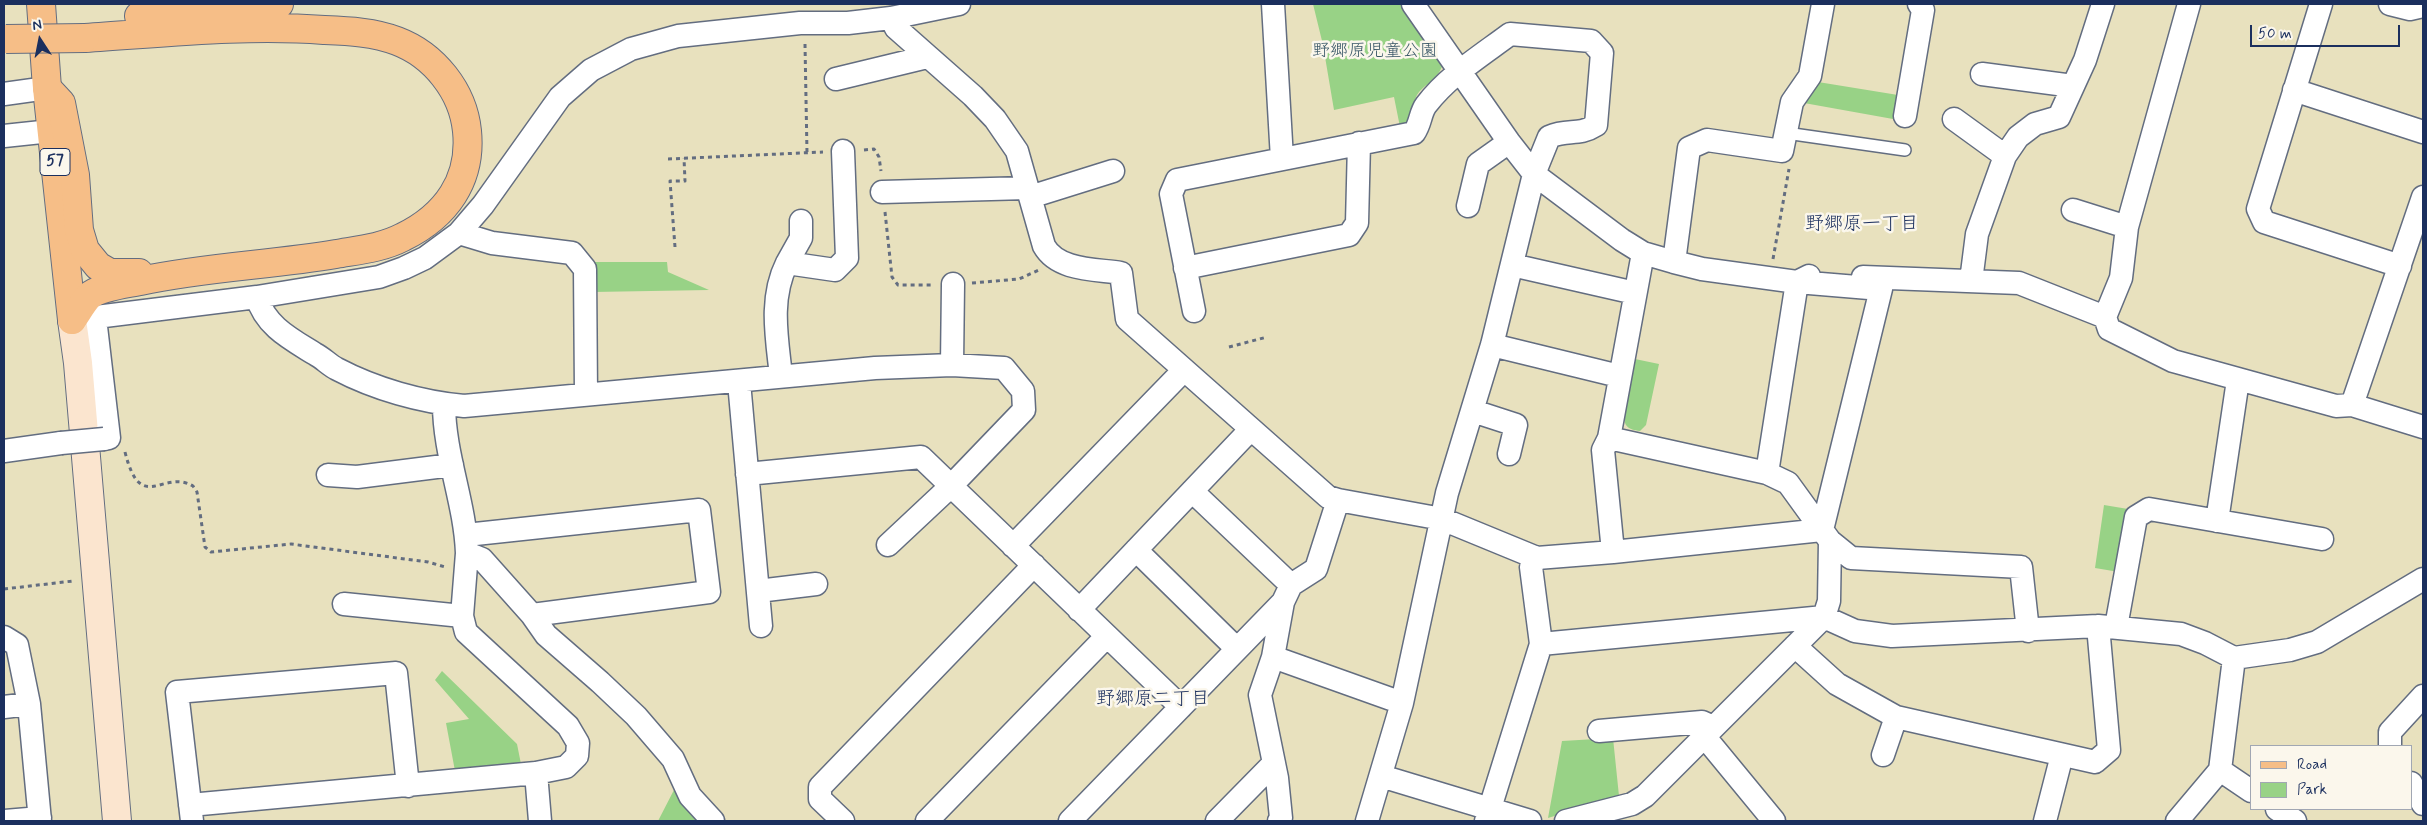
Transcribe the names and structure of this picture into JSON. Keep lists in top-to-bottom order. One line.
{"streets":{"main road":["57"]},"districts":["野郷原一丁目","野郷原二丁目"],"parks":["野郷原児童公園"],"legend":["Road","Park"],"scale_bar":"50 m","north":"top"}
